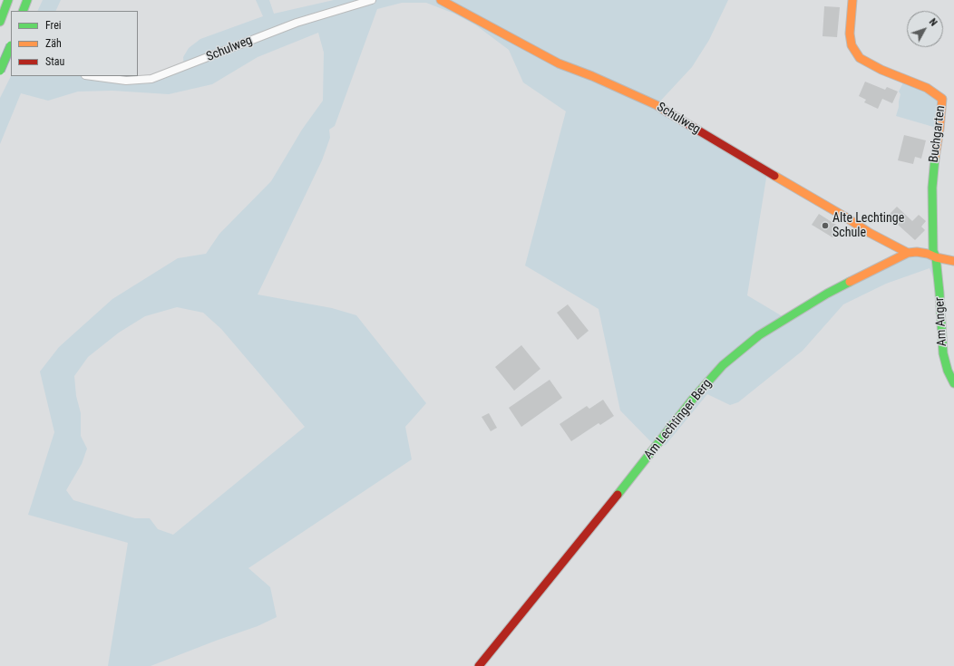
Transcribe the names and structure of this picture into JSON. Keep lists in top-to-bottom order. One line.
{"streets":{"main road":["Schulweg","Buchgarten","Am Anger","Am Lechtinger Berg"]},"crossings":[["Schulweg","Am Lechtinger Berg"],["Buchgarten","Am Anger"],["Buchgarten","Am Lechtinger Berg"],["Am Anger","Am Lechtinger Berg"]],"places":["Alte Lechtinge Schule"],"legend":["Frei","Zäh","Stau"],"north":"top right"}
